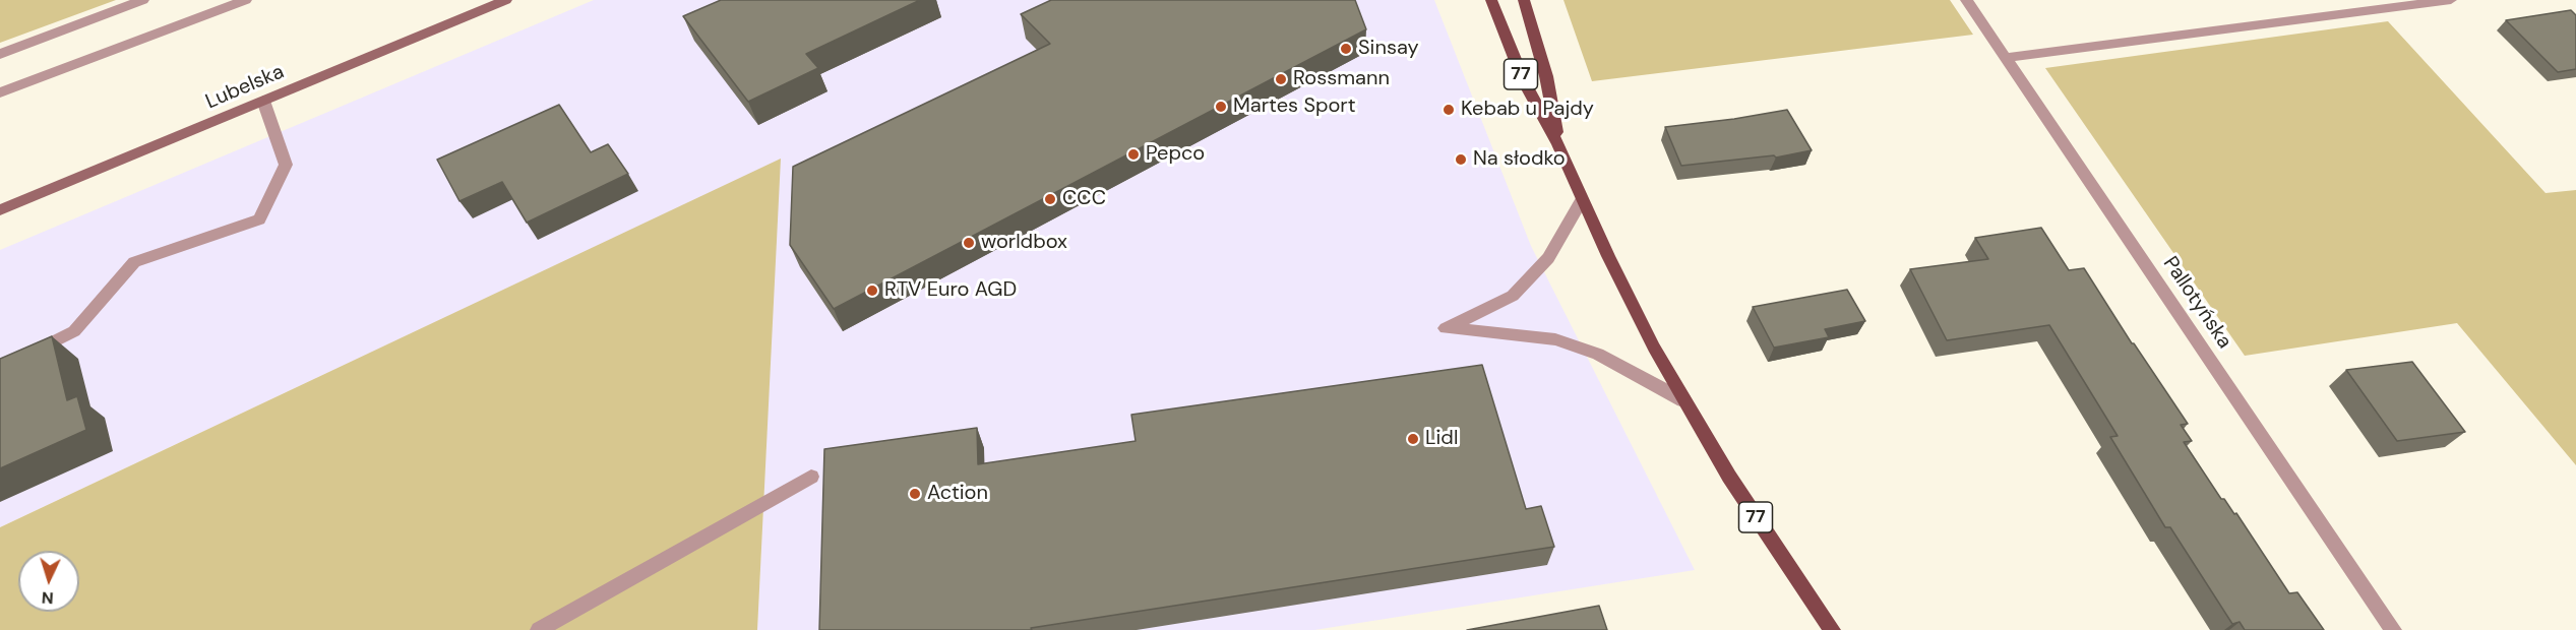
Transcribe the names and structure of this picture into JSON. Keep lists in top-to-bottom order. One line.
{"streets":{"main road":["77","Lubelska"],"street":["Pallotyńska"]},"places":["Sinsay","Rossmann","Martes Sport","Kebab u Pajdy","Pepco","Na słodko","CCC","worldbox","RTV Euro AGD","Lidl","Action"],"north":"bottom"}
